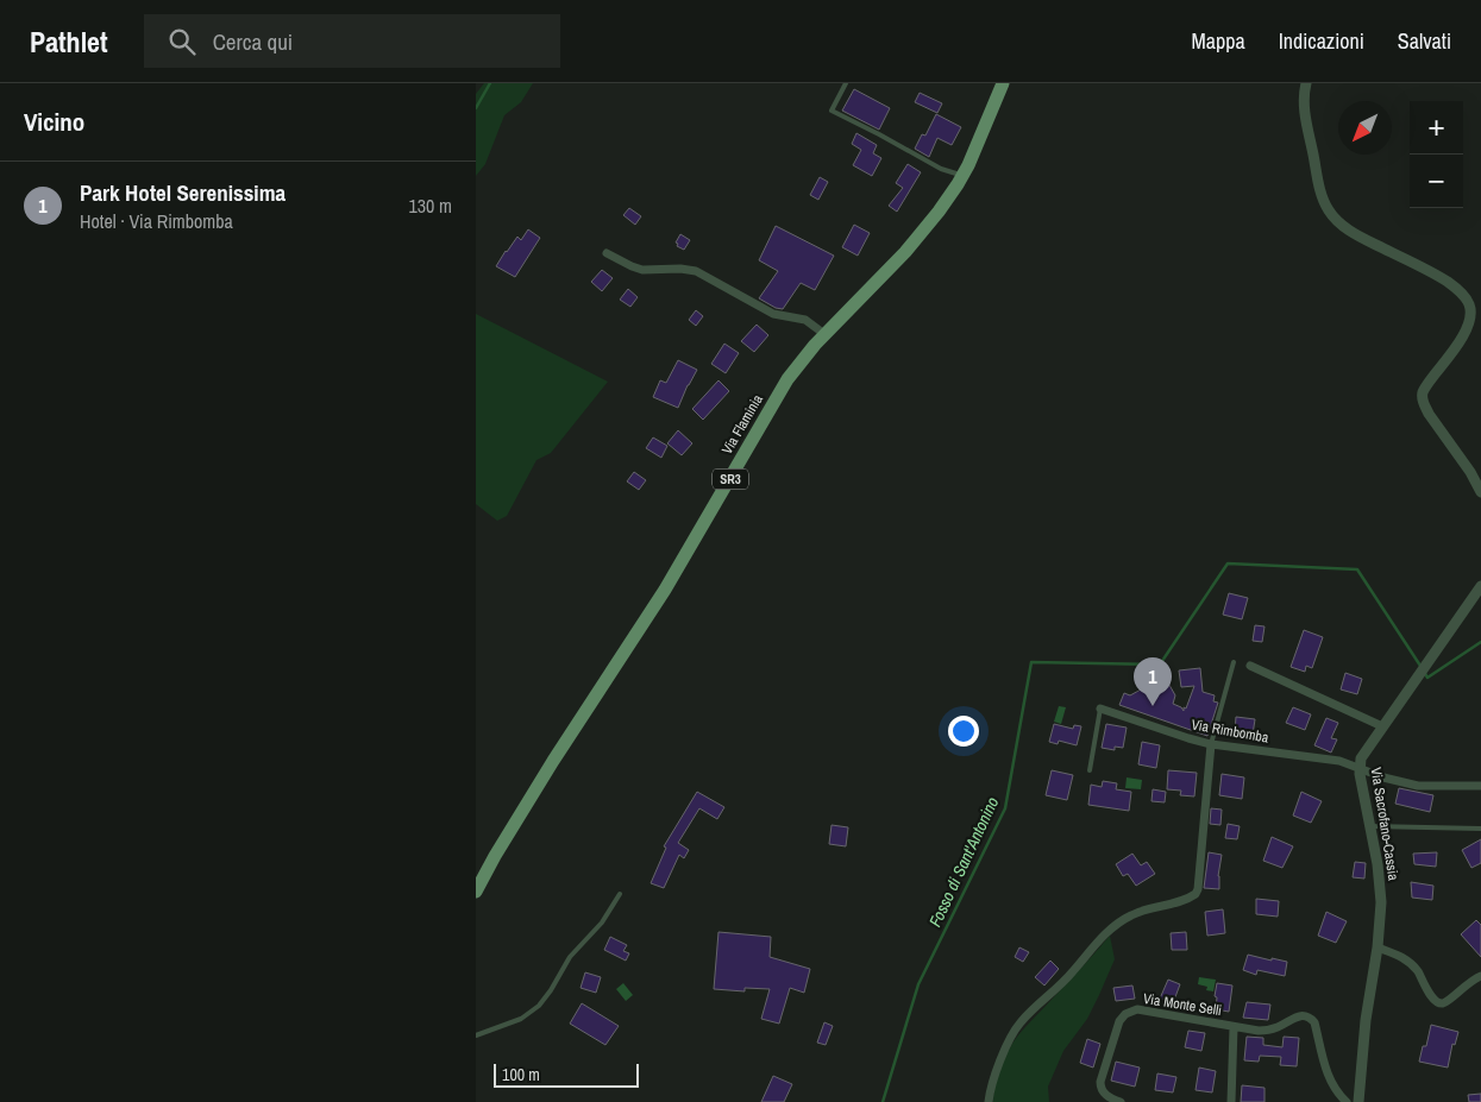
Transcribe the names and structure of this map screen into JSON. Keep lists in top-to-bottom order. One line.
{"streets":{"main road":["Via Flaminia","SR3"],"street":["Via Rimbomba","Via Sacrofano-Cassia","Via Monte Selli"]},"crossings":[["Via Rimbomba","Via Sacrofano-Cassia"]],"water":["Fosso di Sant'Antonino"],"scale_bar":"100 m","north":"bottom left","page":{"header":"Pathlet","search":"Cerca qui","nav":["Mappa","Indicazioni","Salvati"],"heading":"Vicino","map_buttons":["+","−"],"list":[{"mark":"1","name":"Park Hotel Serenissima","note":"Hotel · Via Rimbomba","value":"130 m"}],"pins":"1","scale":"100 m"}}
